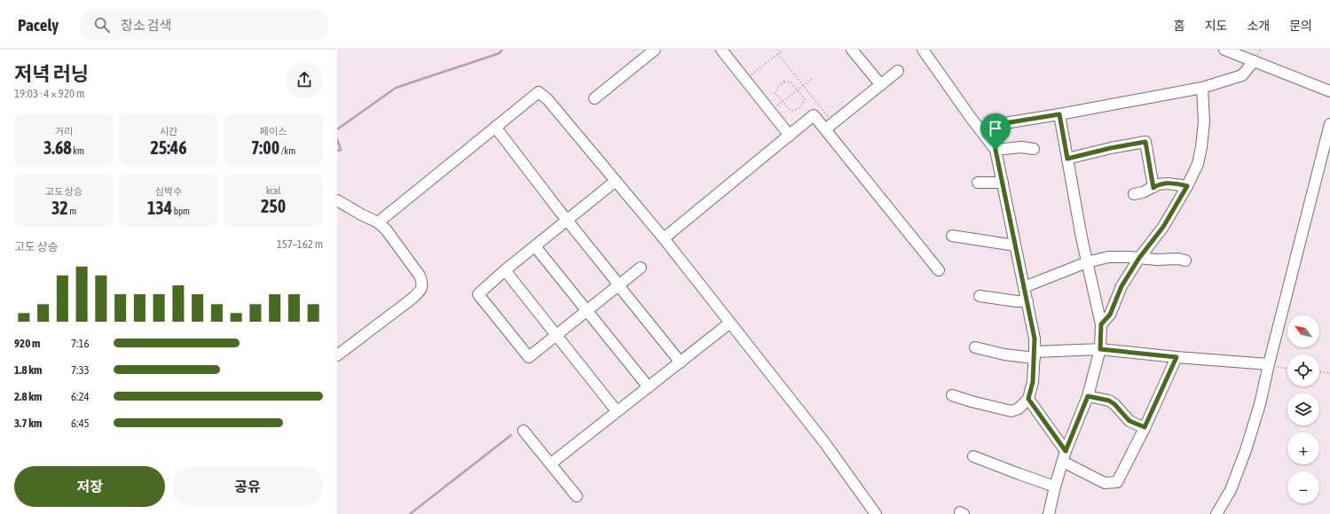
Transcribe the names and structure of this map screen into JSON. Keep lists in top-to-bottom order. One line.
{"north":"top left","page":{"header":"Pacely","search":"장소 검색","nav":["홈","지도","소개","문의"],"heading":["저녁 러닝","19:03 · 4 × 920 m"],"stats":[["거리","3.68 km"],["시간","25:46"],["페이스","7:00 /km"],["고도 상승","32 m"],["심박수","134 bpm"],["kcal","250"]],"chart":["고도 상승","157–162 m"],"map_buttons":["+","−"],"list":[{"name":"920 m","note":"7:16"},{"name":"1.8 km","note":"7:33"},{"name":"2.8 km","note":"6:24"},{"name":"3.7 km","note":"6:45"}],"buttons":["저장","공유"]}}
